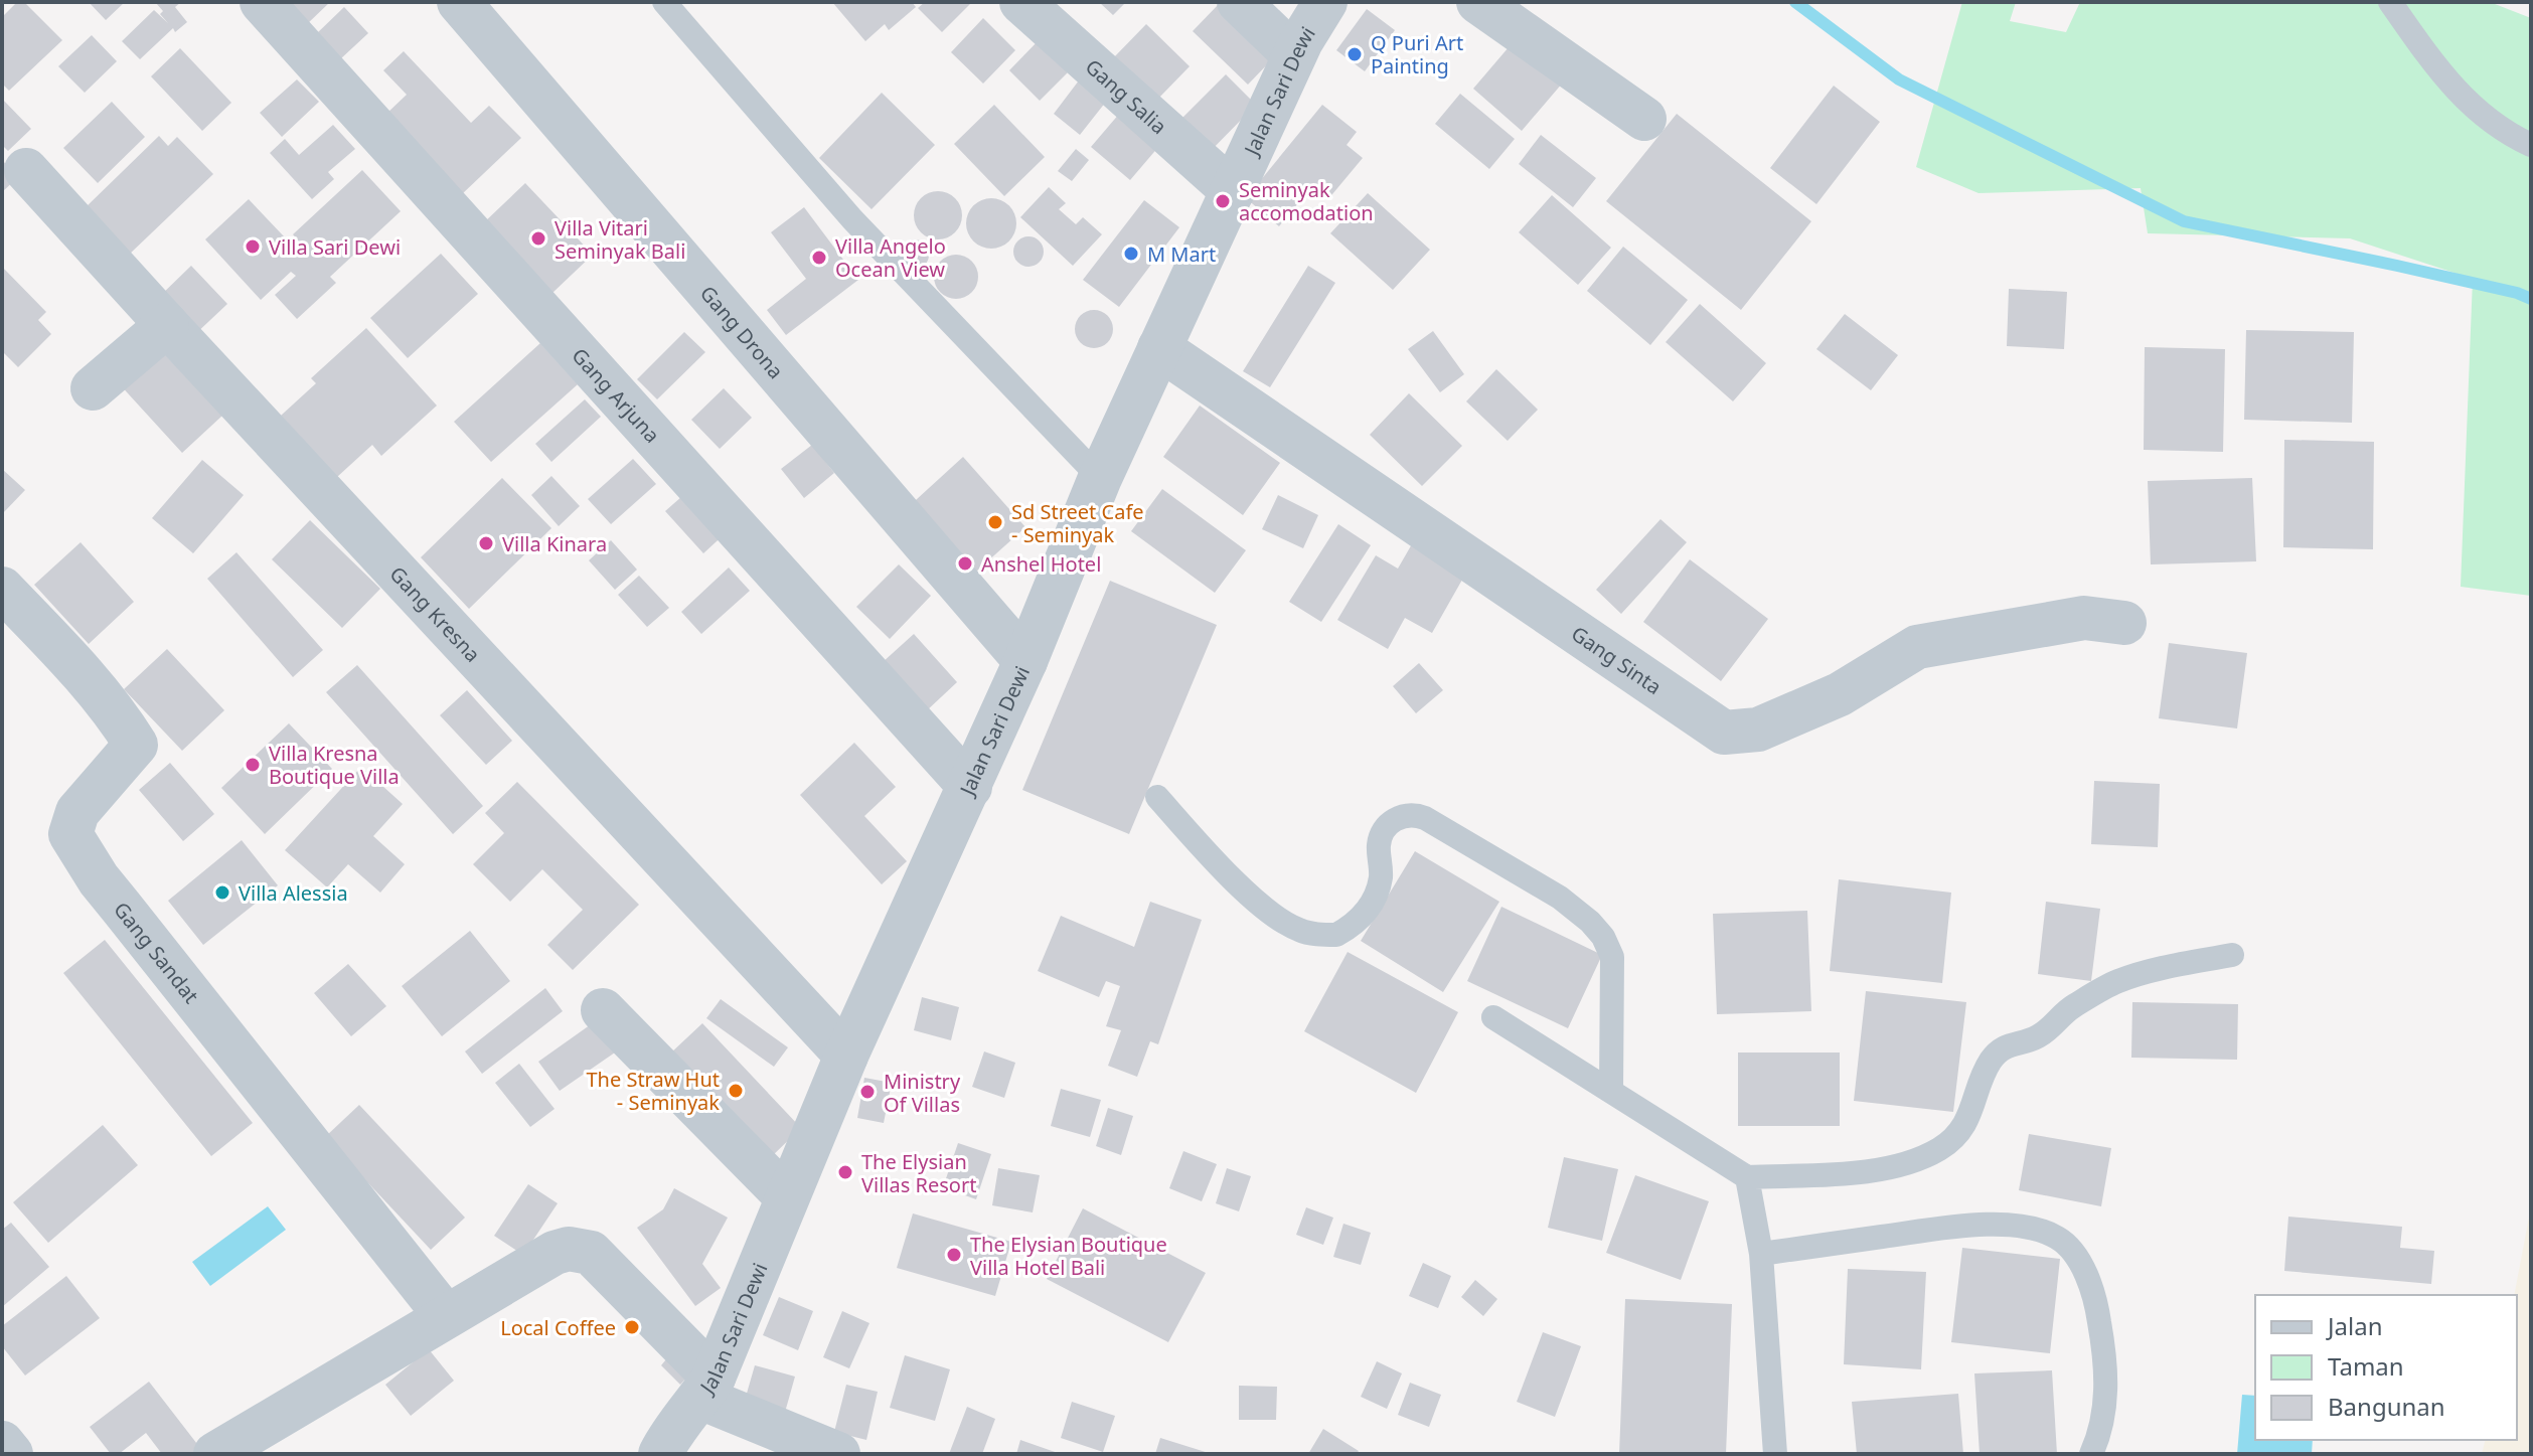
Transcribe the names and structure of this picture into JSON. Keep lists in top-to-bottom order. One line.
{"streets":{"street":["Jalan Sari Dewi","Gang Salia","Gang Drona","Gang Arjuna","Gang Kresna","Gang Sinta","Gang Sandat"]},"crossings":[["Jalan Sari Dewi","Gang Salia"],["Jalan Sari Dewi","Gang Drona"],["Jalan Sari Dewi","Gang Arjuna"],["Jalan Sari Dewi","Gang Kresna"],["Jalan Sari Dewi","Gang Sinta"]],"places":["Q Puri Art Painting","Seminyak accomodation","Villa Vitari Seminyak Bali","Villa Sari Dewi","M Mart","Villa Angelo Ocean View","Sd Street Cafe - Seminyak","Villa Kinara","Anshel Hotel","Villa Kresna Boutique Villa","Villa Alessia","The Straw Hut - Seminyak","Ministry Of Villas","The Elysian Villas Resort","The Elysian Boutique Villa Hotel Bali","Local Coffee"],"legend":["Jalan","Taman","Bangunan"]}
